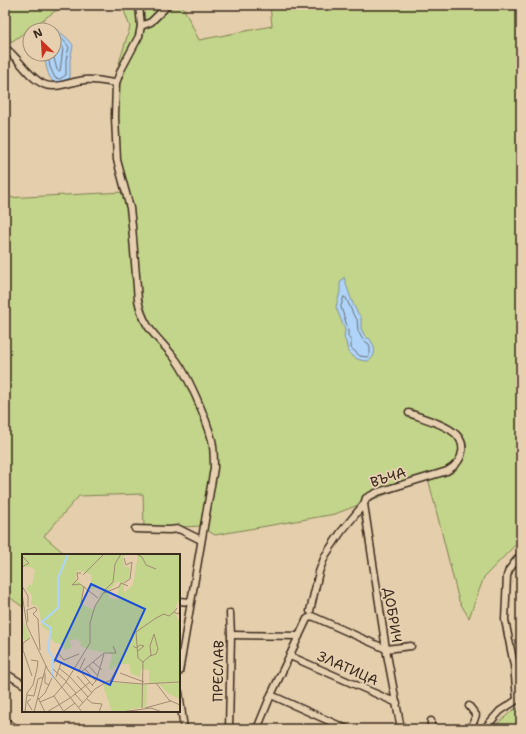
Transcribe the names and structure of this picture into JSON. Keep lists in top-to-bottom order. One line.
{"streets":{"street":["ВЪЧА","ДОБРИЧ","ЗЛАТИЦА","ПРЕСЛАВ"]},"crossings":[["ВЪЧА","ДОБРИЧ"],["ВЪЧА","ЗЛАТИЦА"],["ДОБРИЧ","ЗЛАТИЦА"]],"north":"top left"}
